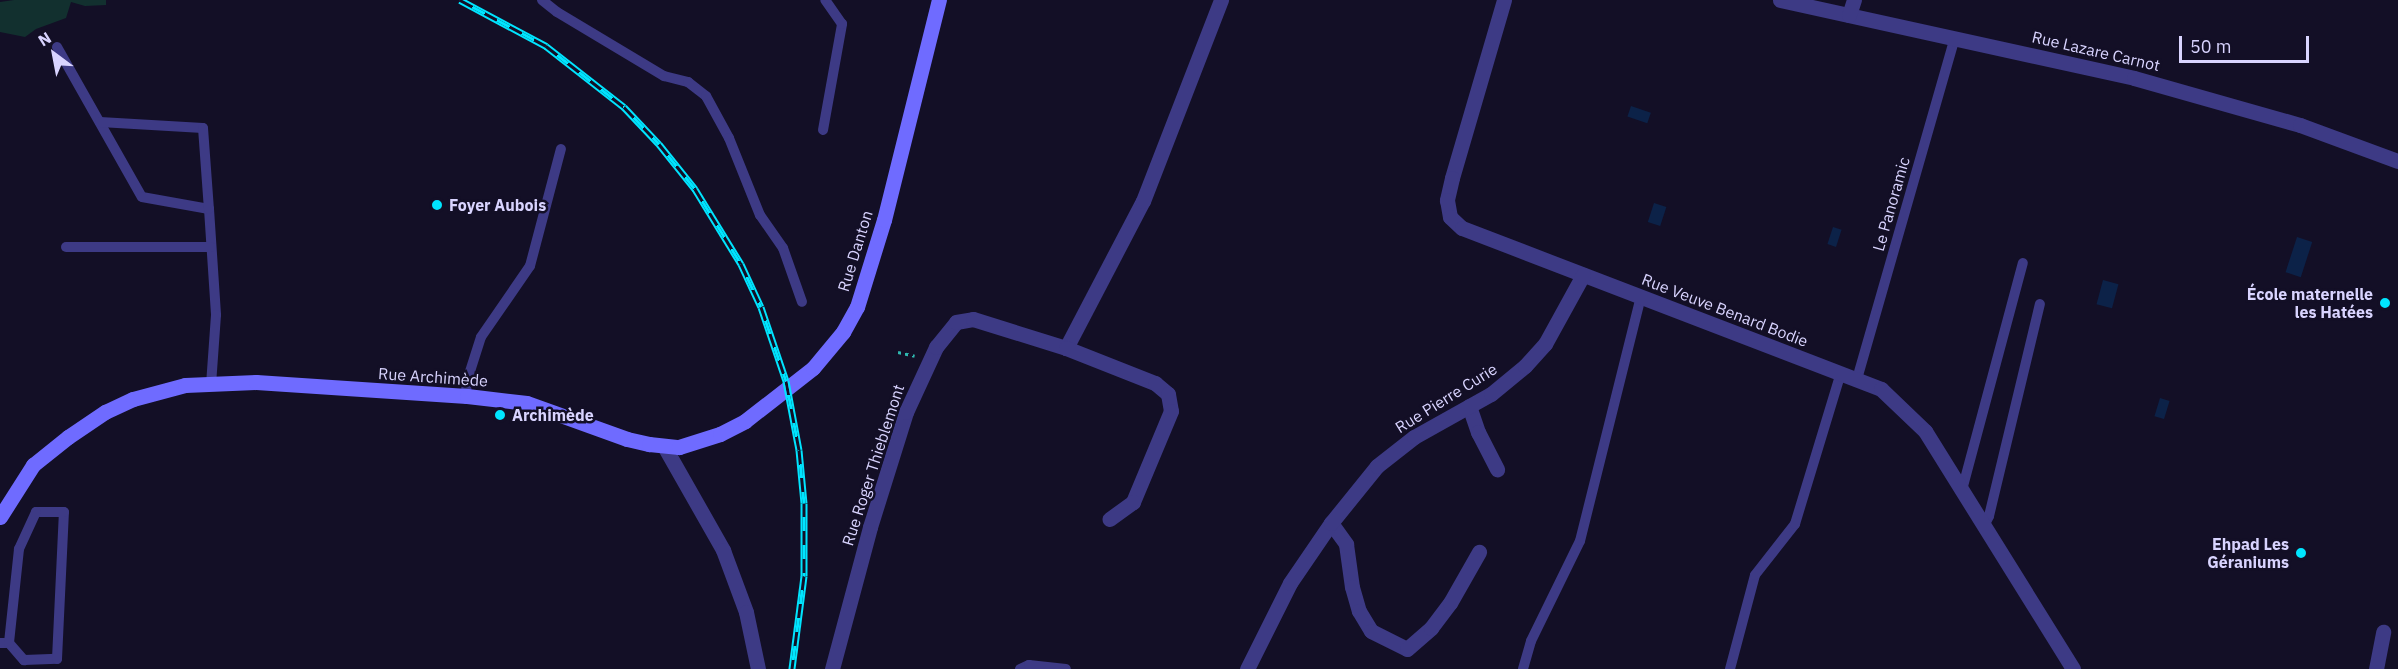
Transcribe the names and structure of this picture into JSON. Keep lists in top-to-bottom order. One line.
{"streets":{"street":["Rue Lazare Carnot","Rue Danton","Rue Veuve Benard Bodie","Rue Archimède","Rue Pierre Curie","Rue Roger Thieblemont"],"lane":["Le Panoramic"]},"crossings":[["Rue Lazare Carnot","Le Panoramic"],["Le Panoramic","Rue Veuve Benard Bodie"],["Rue Danton","Rue Archimède"],["Rue Veuve Benard Bodie","Rue Pierre Curie"]],"places":["Foyer Aubois","École maternelle les Hatées","Archimède","Ehpad Les Géraniums"],"scale_bar":"50 m","north":"top left"}
